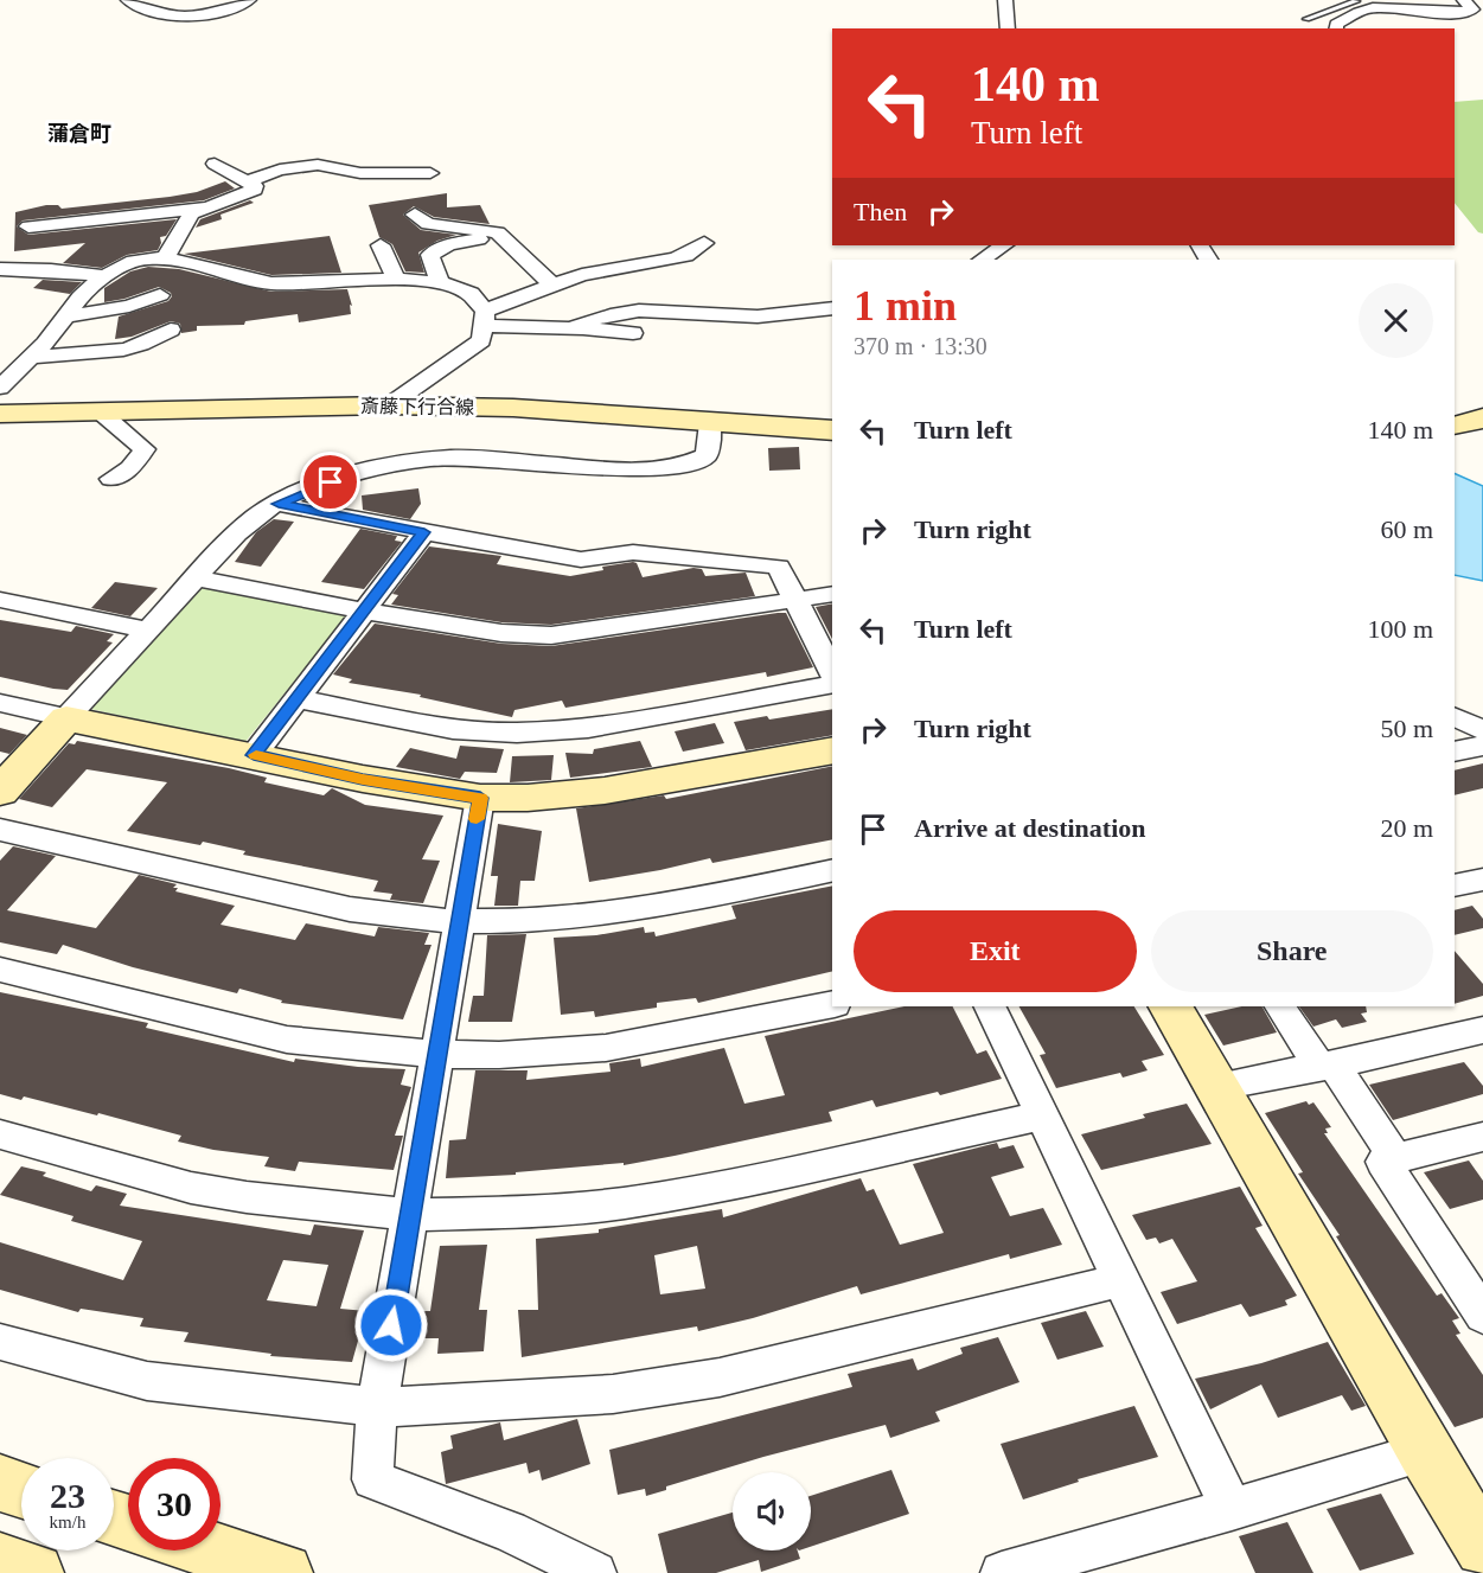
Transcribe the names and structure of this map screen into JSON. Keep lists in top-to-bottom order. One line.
{"streets":{"street":["斎藤下行合線"]},"districts":["蒲倉町"],"page":{"turn":["140 m","Turn left"],"then":"Then","heading":["1 min","370 m · 13:30"],"list":[{"name":"Turn left","value":"140 m"},{"name":"Turn right","value":"60 m"},{"name":"Turn left","value":"100 m"},{"name":"Turn right","value":"50 m"},{"name":"Arrive at destination","value":"20 m"}],"buttons":["Exit","Share"],"speed":"23 km/h","limit":"30"}}
